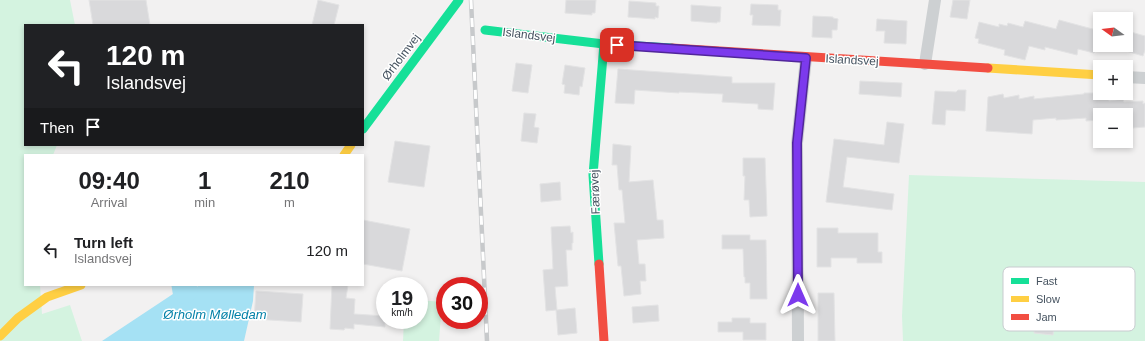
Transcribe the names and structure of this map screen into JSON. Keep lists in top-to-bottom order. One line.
{"streets":{"street":["Islandsvej","Ørholmvej","Færøvej"]},"crossings":[["Islandsvej","Færøvej"]],"water":["Ørholm Mølledam"],"legend":["Fast","Slow","Jam"],"north":"left","page":{"map_buttons":["+","−"],"turn":["120 m","Islandsvej"],"then":"Then","eta":["09:40","Arrival","1","min","210","m"],"list":[{"name":"Turn left","note":"Islandsvej","value":"120 m"}],"speed":"19 km/h","limit":"30"}}
